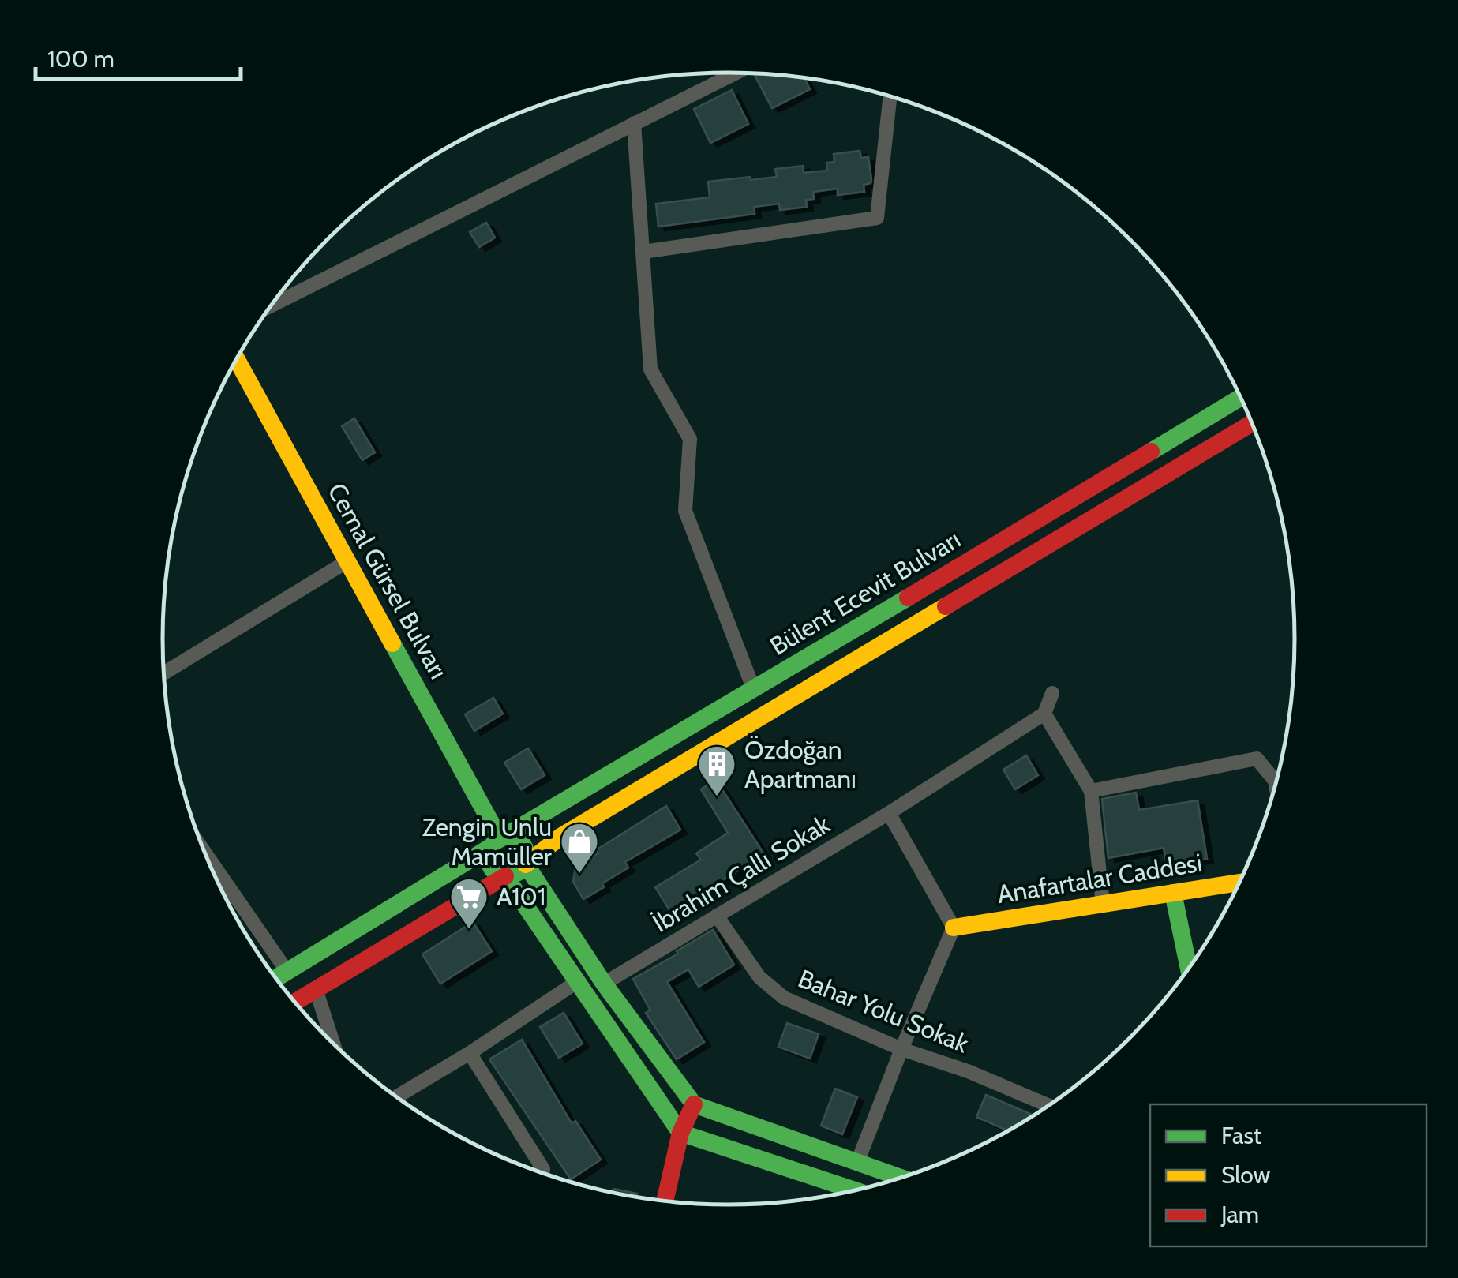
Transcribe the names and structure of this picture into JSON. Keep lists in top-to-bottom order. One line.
{"streets":{"main road":["Cemal Gürsel Bulvarı","Bülent Ecevit Bulvarı","Anafartalar Caddesi"],"street":["İbrahim Çallı Sokak","Bahar Yolu Sokak"]},"crossings":[["Cemal Gürsel Bulvarı","Bülent Ecevit Bulvarı"],["İbrahim Çallı Sokak","Bahar Yolu Sokak"]],"places":{"building":["Özdoğan Apartmanı"],"shop":["Zengin Unlu Mamüller"],"supermarket":["A101"]},"legend":["Fast","Slow","Jam"],"scale_bar":"100 m"}
